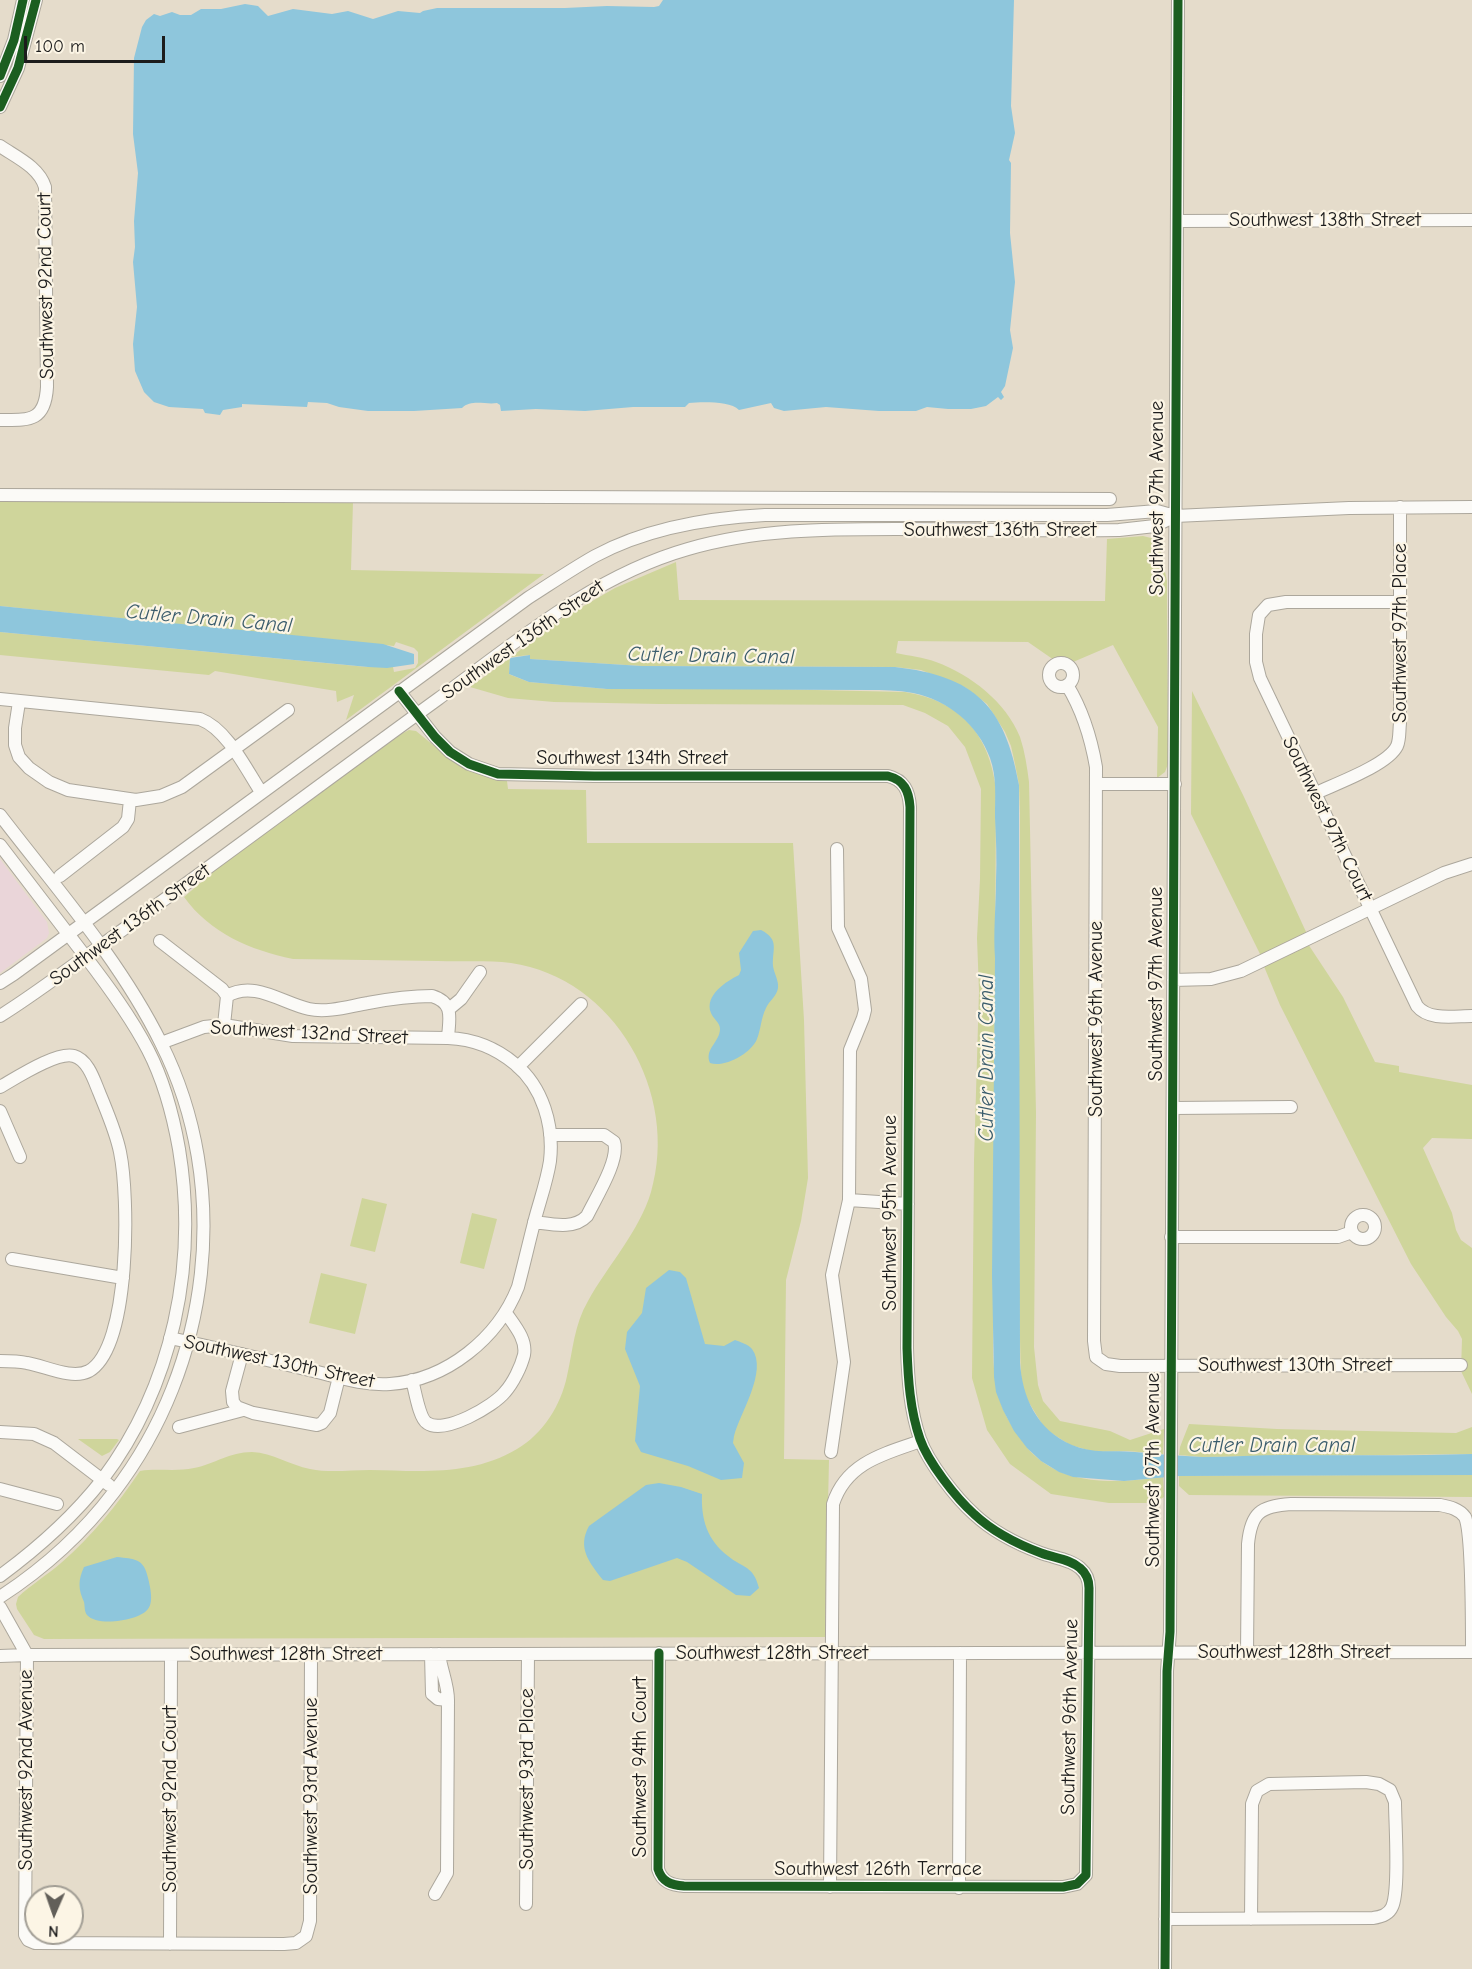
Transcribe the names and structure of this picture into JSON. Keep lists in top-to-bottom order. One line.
{"streets":{"street":["Southwest 138th Street","Southwest 92nd Court","Southwest 97th Avenue","Southwest 136th Street","Southwest 97th Place","Southwest 134th Street","Southwest 97th Court","Southwest 96th Avenue","Southwest 132nd Street","Southwest 95th Avenue","Southwest 130th Street","Southwest 128th Street","Southwest 94th Court","Southwest 92nd Avenue","Southwest 93rd Place","Southwest 93rd Avenue","Southwest 126th Terrace"]},"crossings":[["Southwest 138th Street","Southwest 97th Avenue"],["Southwest 92nd Court","Southwest 128th Street"],["Southwest 92nd Court","Southwest 92nd Avenue"],["Southwest 92nd Court","Southwest 93rd Avenue"],["Southwest 97th Avenue","Southwest 136th Street"],["Southwest 97th Avenue","Southwest 130th Street"],["Southwest 97th Avenue","Southwest 128th Street"],["Southwest 136th Street","Southwest 97th Place"],["Southwest 136th Street","Southwest 134th Street"],["Southwest 97th Place","Southwest 97th Court"],["Southwest 134th Street","Southwest 95th Avenue"],["Southwest 96th Avenue","Southwest 95th Avenue"],["Southwest 96th Avenue","Southwest 130th Street"],["Southwest 96th Avenue","Southwest 128th Street"],["Southwest 96th Avenue","Southwest 126th Terrace"],["Southwest 132nd Street","Southwest 130th Street"],["Southwest 128th Street","Southwest 94th Court"],["Southwest 128th Street","Southwest 92nd Avenue"],["Southwest 128th Street","Southwest 93rd Place"],["Southwest 128th Street","Southwest 93rd Avenue"],["Southwest 94th Court","Southwest 126th Terrace"],["Southwest 92nd Avenue","Southwest 93rd Avenue"]],"water":["Cutler Drain Canal"],"scale_bar":"100 m","north":"bottom"}
